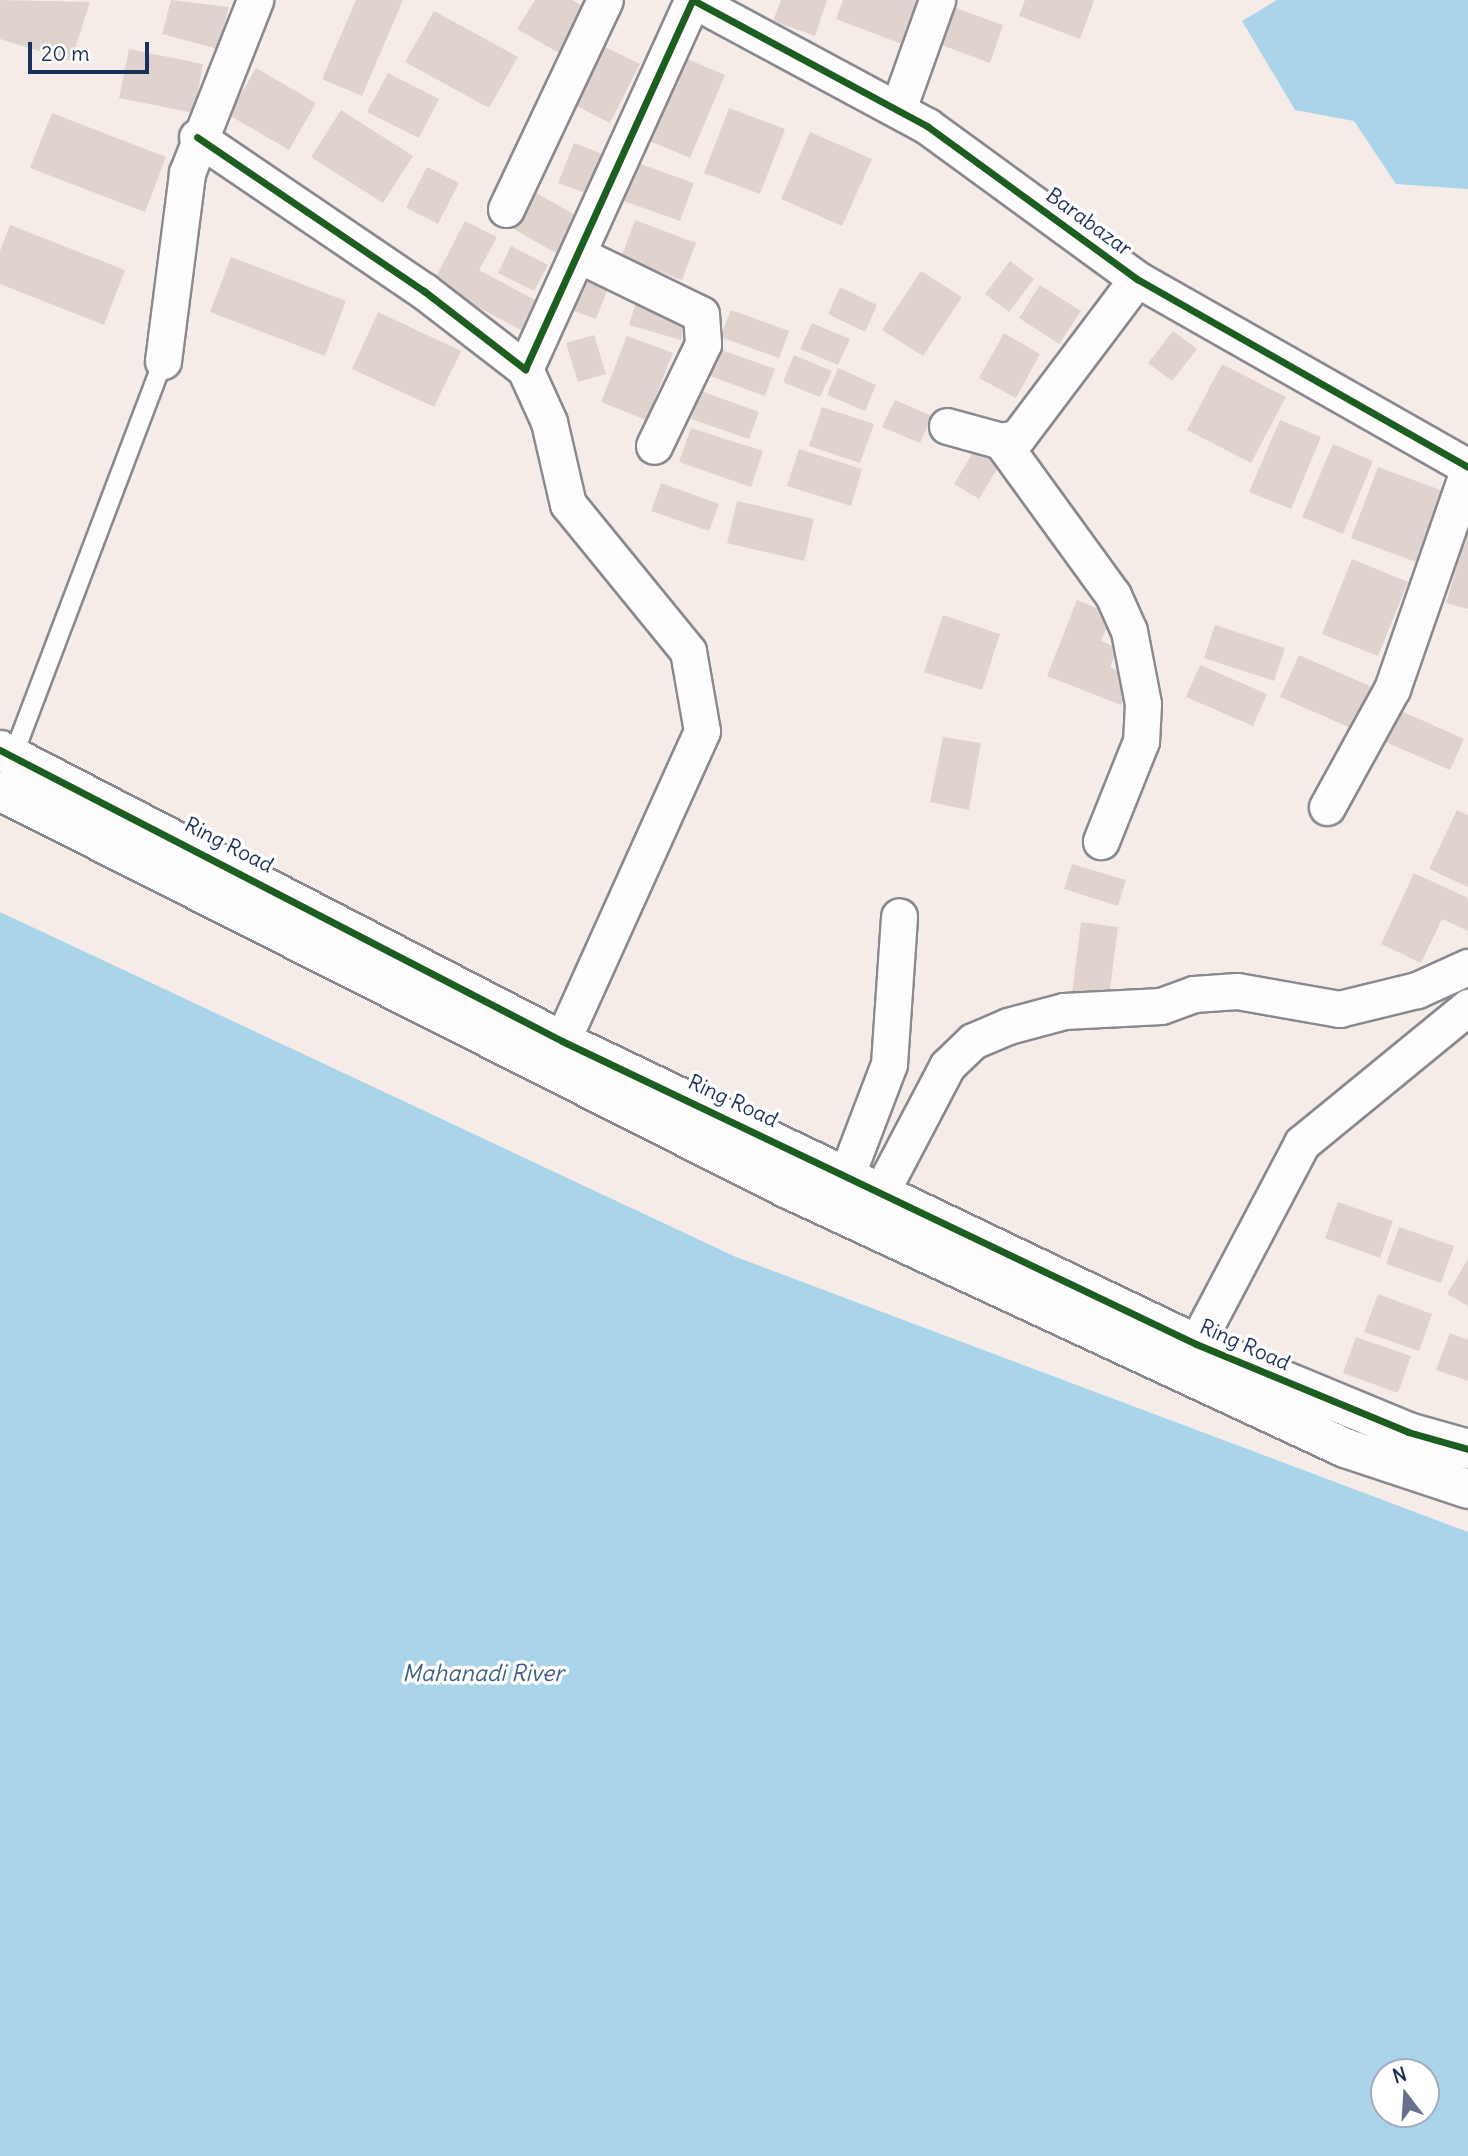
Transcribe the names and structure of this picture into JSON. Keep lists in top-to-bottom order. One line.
{"streets":{"street":["Barabazar","Ring Road"]},"water":["Mahanadi River"],"scale_bar":"20 m","north":"top"}
